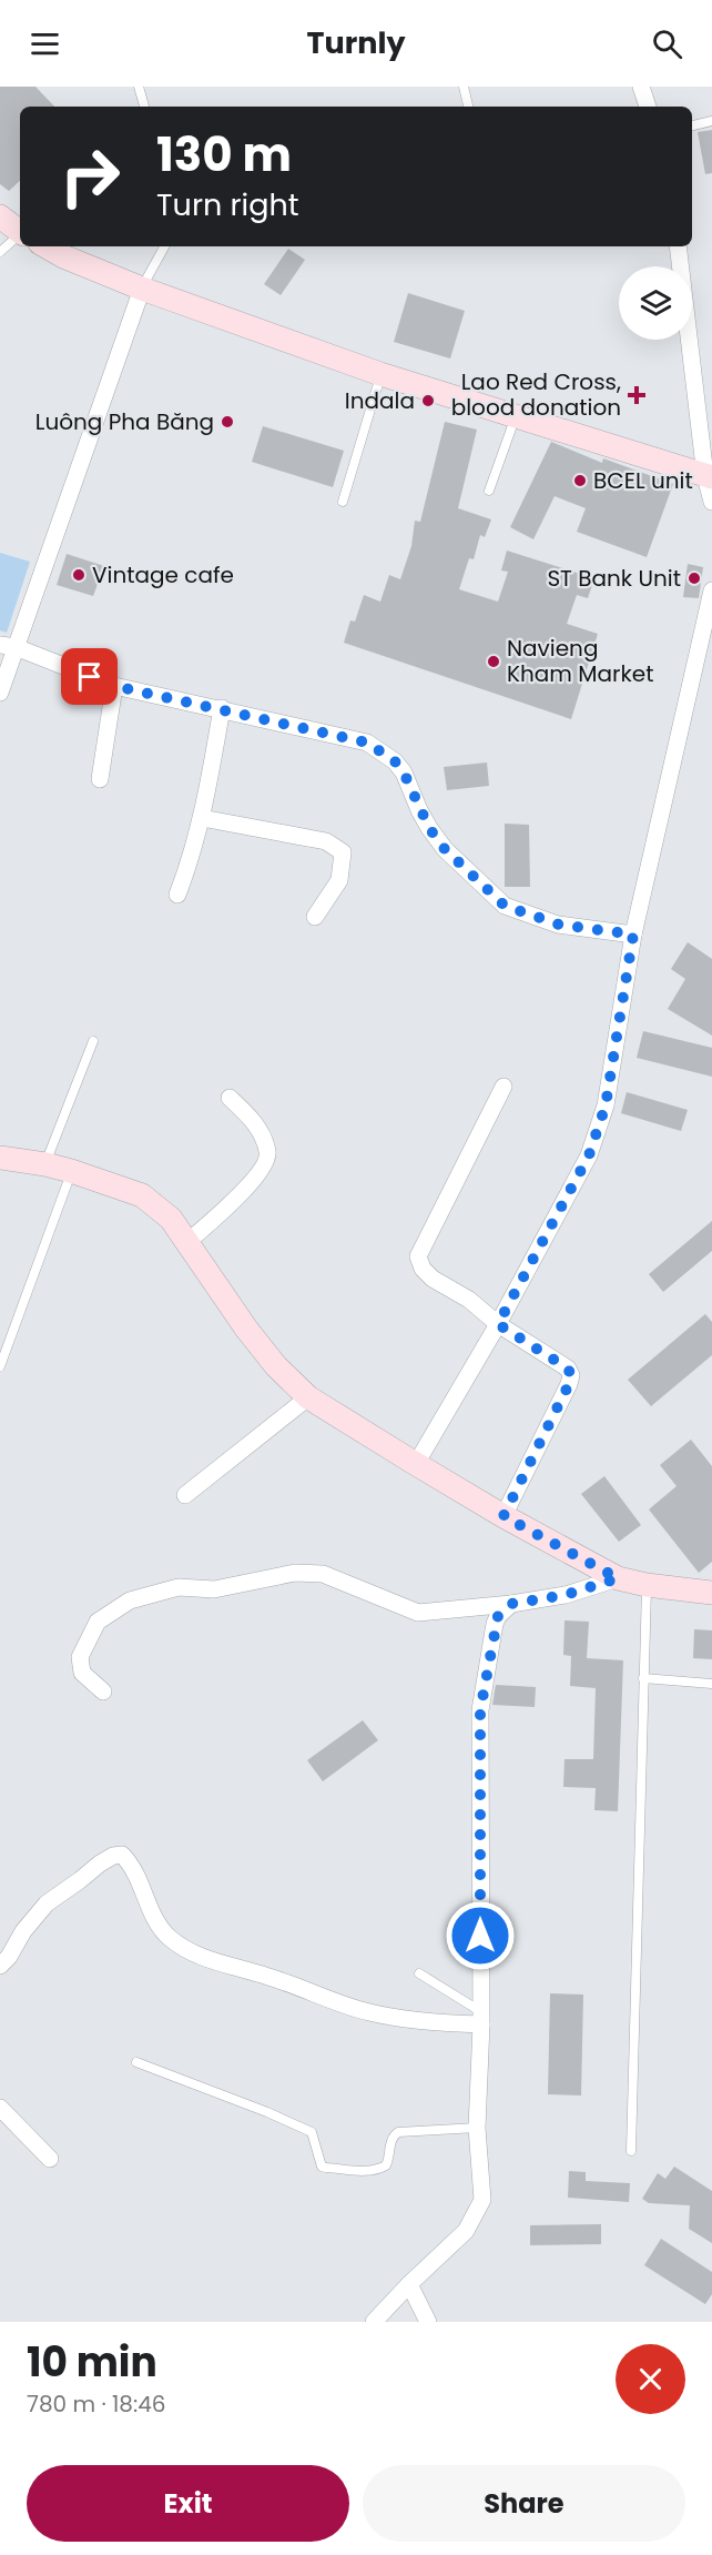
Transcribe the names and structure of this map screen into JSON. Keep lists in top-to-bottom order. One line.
{"places":{"health":["Lao Red Cross, blood donation"],"other":["Indala","Luông Pha Băng","BCEL unit","Vintage cafe","ST Bank Unit","Navieng Kham Market"]},"page":{"header":"Turnly","turn":["130 m","Turn right"],"heading":["10 min","780 m · 18:46"],"buttons":["Exit","Share"]}}
